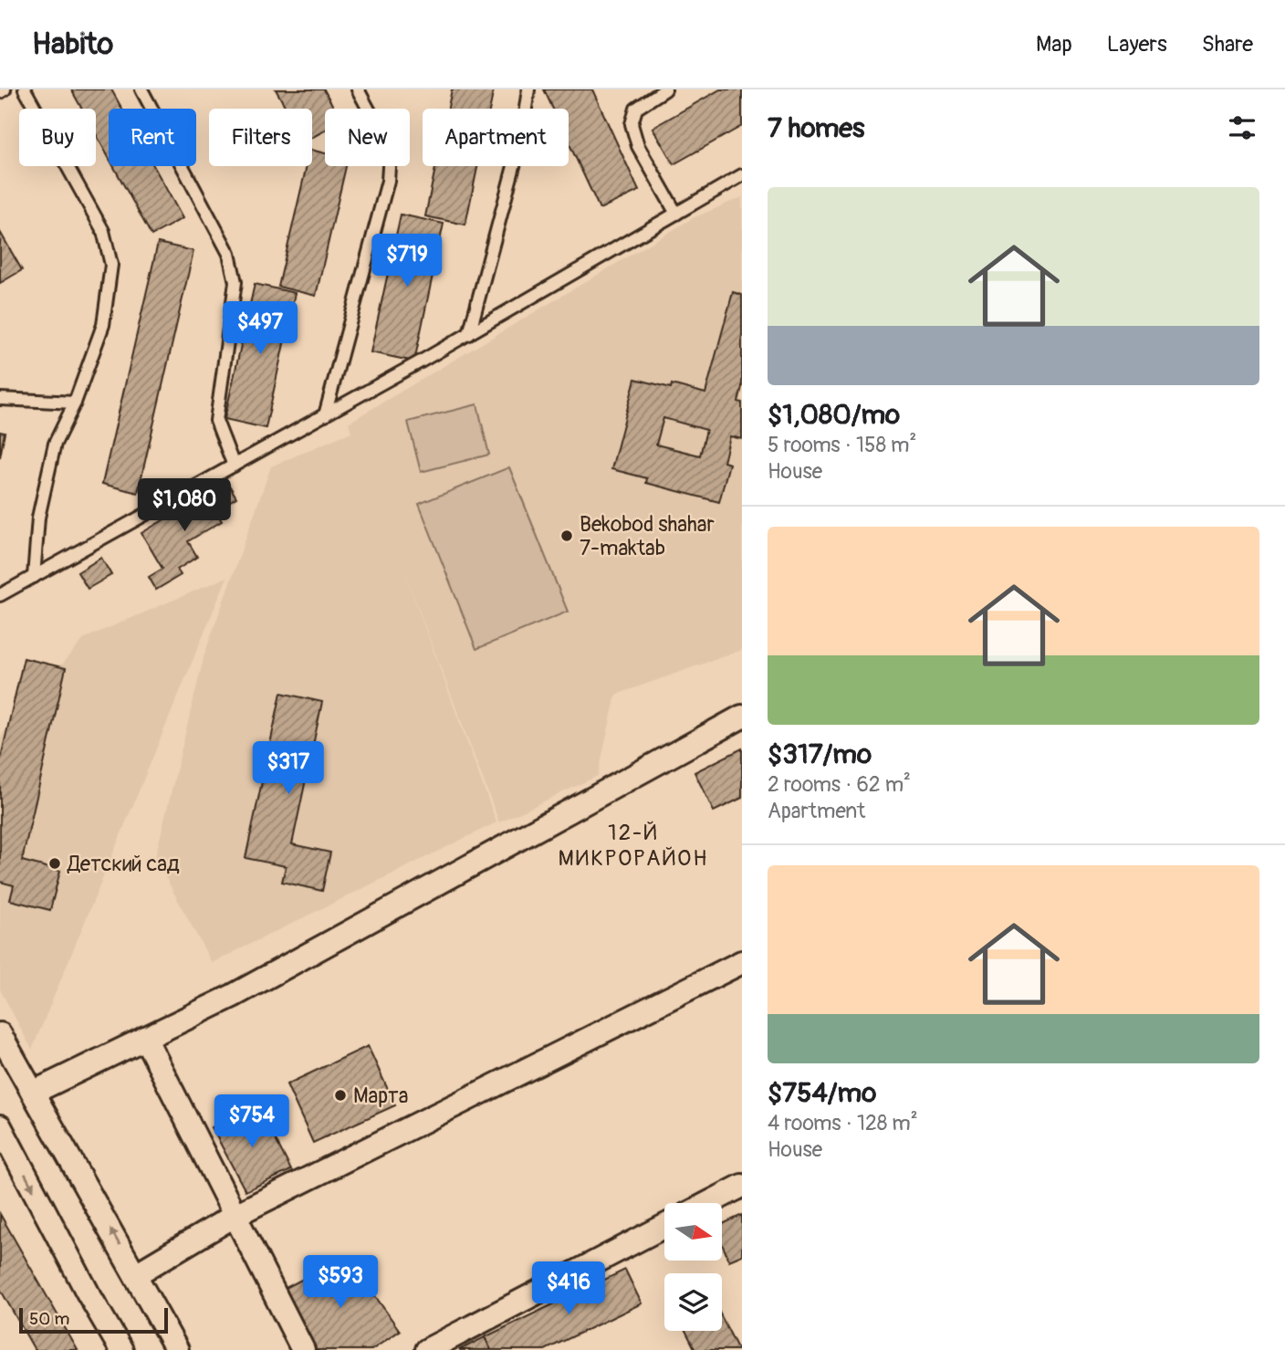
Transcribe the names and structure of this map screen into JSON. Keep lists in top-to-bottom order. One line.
{"districts":["12-Й МИКРОРАЙОН"],"places":["Bekobod shahar 7-maktab","Детский сад","Марта"],"scale_bar":"50 m","north":"right","page":{"header":"Habito","nav":["Map","Layers","Share"],"heading":"7 homes","chip":["Buy","Rent","Filters","New","Apartment"],"list":[{"name":"$1,080/mo","note":"5 rooms · 158 m² · House"},{"name":"$317/mo","note":"2 rooms · 62 m² · Apartment"},{"name":"$754/mo","note":"4 rooms · 128 m² · House"}],"price":["$719","$497","$1,080","$317","$754","$593","$416"],"scale":"50 m"}}
